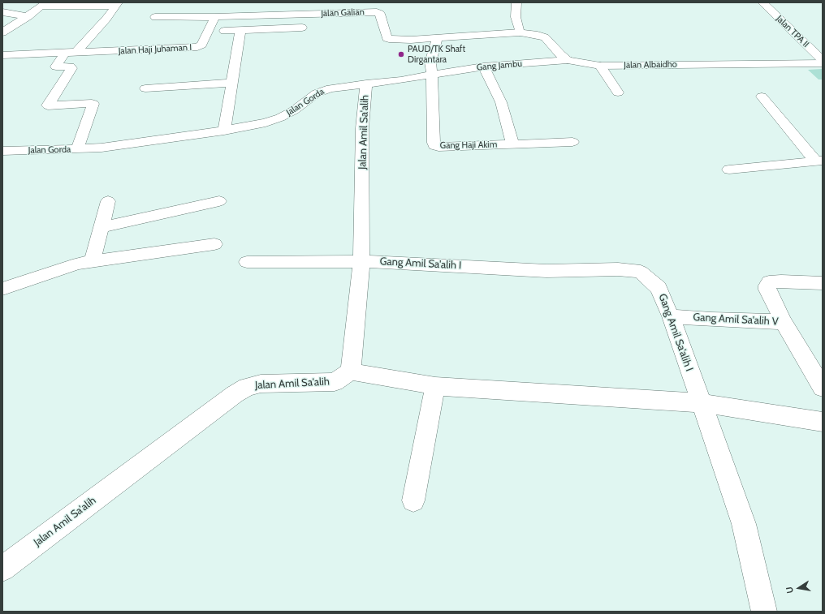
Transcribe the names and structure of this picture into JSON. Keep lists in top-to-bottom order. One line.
{"streets":{"street":["Jalan Galian","Jalan TPA II","Jalan Haji Juhaman I","Jalan Albaidho","Gang Jambu","Jalan Gorda","Jalan Amil Sa'alih","Gang Haji Akim","Gang Amil Sa'alih I","Gang Amil Sa'alih V"]},"crossings":[["Jalan Galian","Jalan Haji Juhaman I"],["Jalan Albaidho","Gang Jambu"],["Gang Jambu","Jalan Gorda"],["Gang Jambu","Gang Haji Akim"],["Jalan Gorda","Jalan Amil Sa'alih"],["Jalan Gorda","Gang Haji Akim"],["Jalan Amil Sa'alih","Gang Amil Sa'alih I"],["Gang Amil Sa'alih I","Gang Amil Sa'alih V"]],"places":["PAUD/TK Shaft Dirgantara"],"north":"left"}
